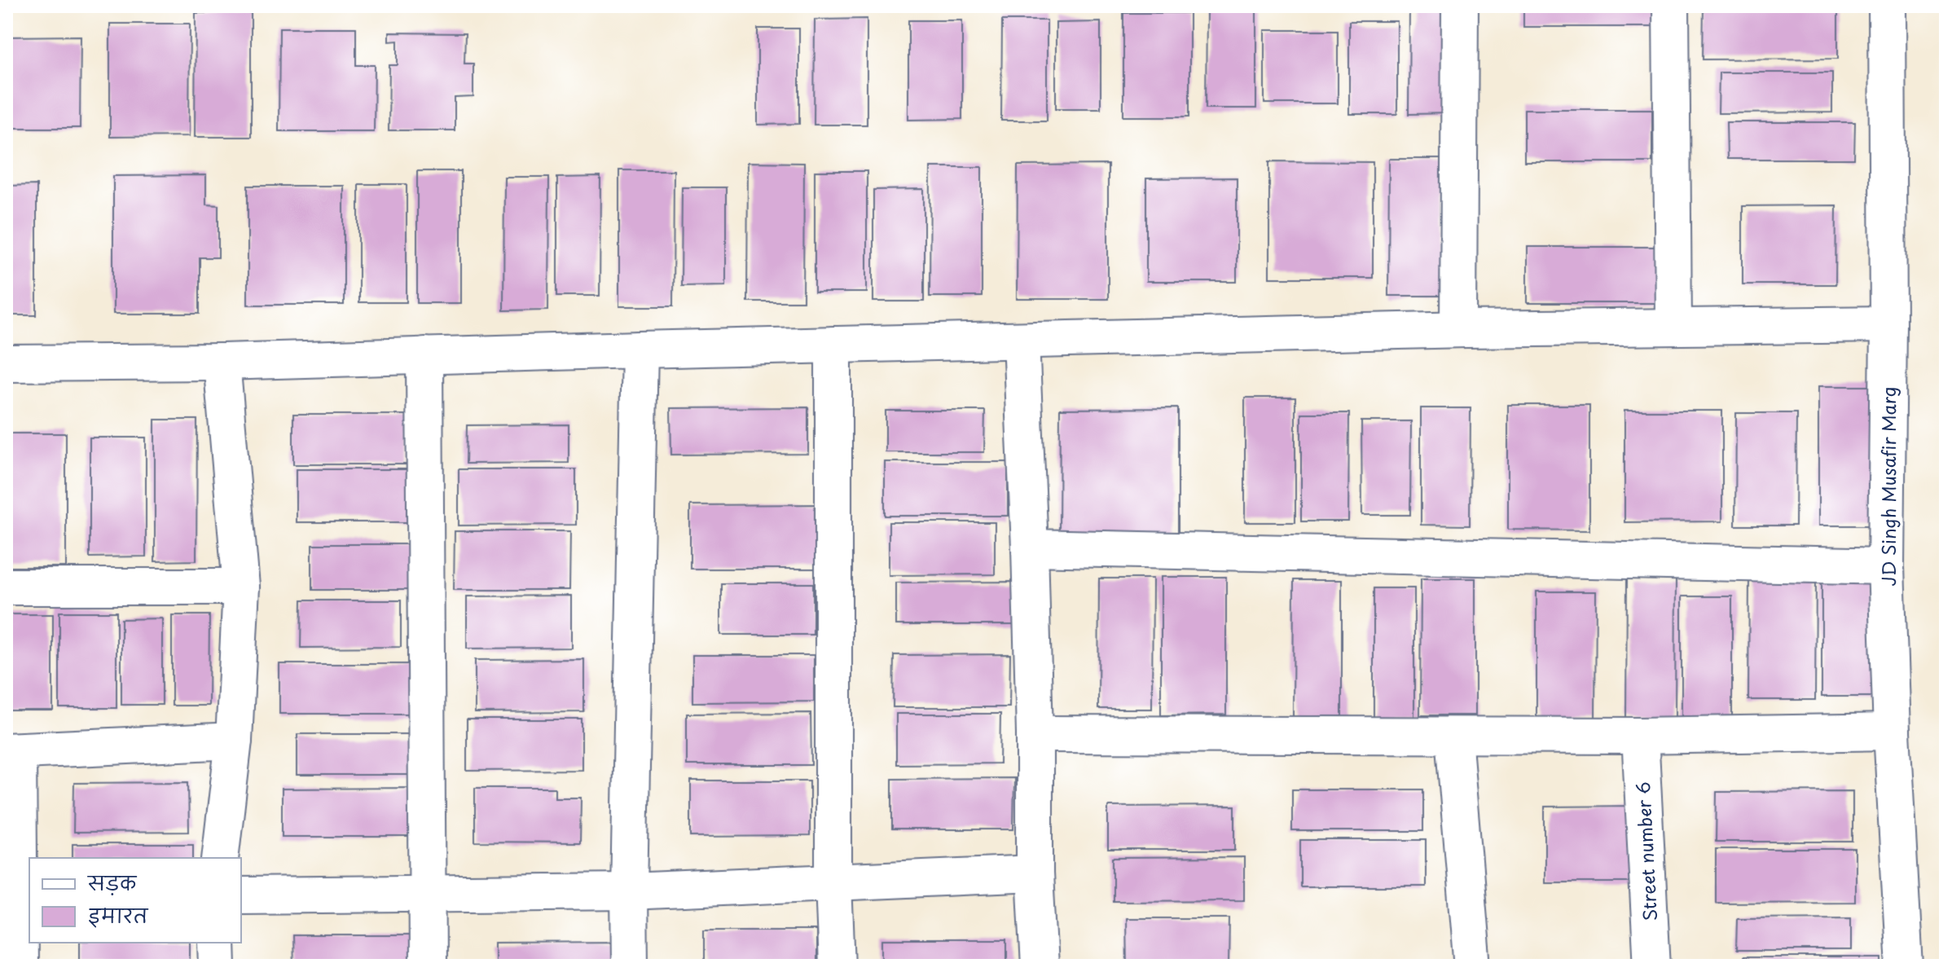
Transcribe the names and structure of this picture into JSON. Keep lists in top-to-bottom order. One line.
{"streets":{"street":["JD Singh Musafir Marg","Street number 6"]},"legend":["सड़क","इमारत"]}
